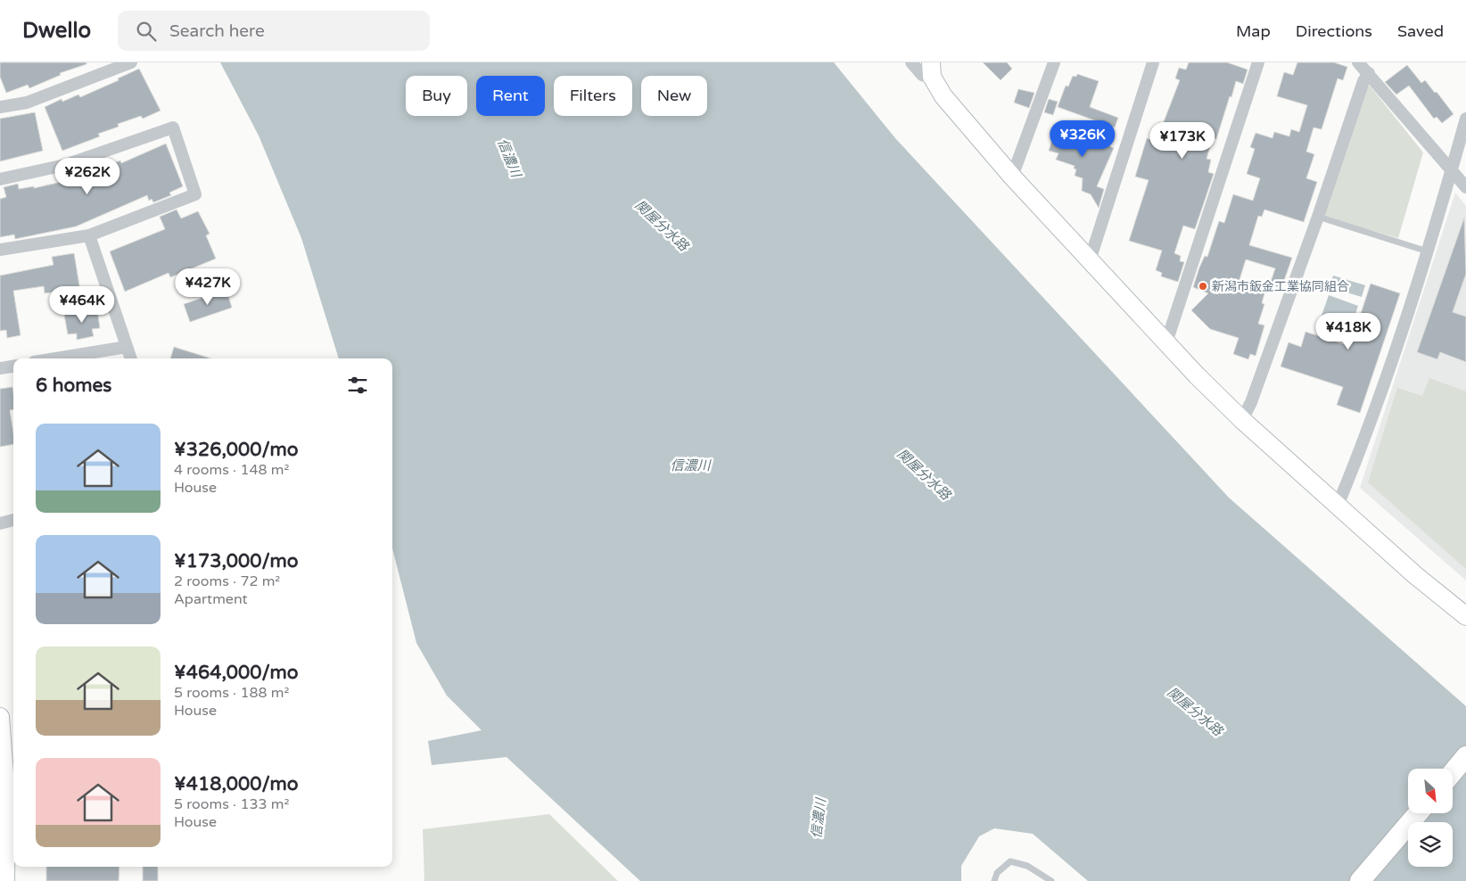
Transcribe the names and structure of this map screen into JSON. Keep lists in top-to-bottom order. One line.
{"water":["信濃川","関屋分水路"],"places":["新潟市鈑金工業協同組合"],"north":"bottom right","page":{"header":"Dwello","search":"Search here","nav":["Map","Directions","Saved"],"chip":["Buy","Rent","Filters","New"],"price":["¥326K","¥173K","¥262K","¥427K","¥464K","¥418K"],"heading":"6 homes","list":[{"name":"¥326,000/mo","note":"4 rooms · 148 m² · House"},{"name":"¥173,000/mo","note":"2 rooms · 72 m² · Apartment"},{"name":"¥464,000/mo","note":"5 rooms · 188 m² · House"},{"name":"¥418,000/mo","note":"5 rooms · 133 m² · House"}]}}
